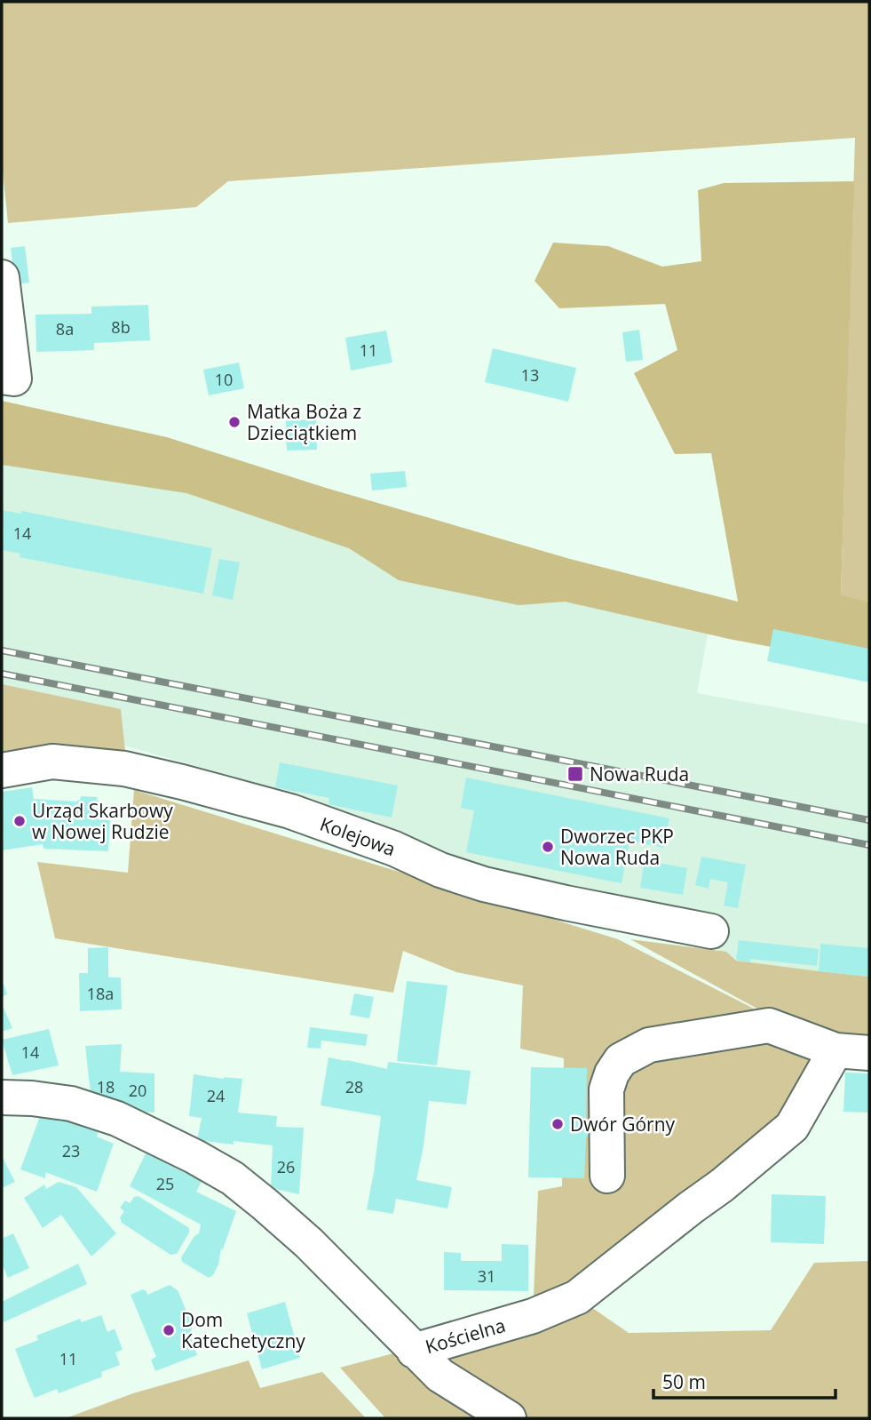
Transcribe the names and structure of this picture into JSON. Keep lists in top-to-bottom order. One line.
{"streets":{"street":["Kolejowa","Kościelna"]},"places":{"other":["Matka Boża z Dzieciątkiem","Urząd Skarbowy w Nowej Rudzie","Dworzec PKP Nowa Ruda","Dwór Górny","Dom Katechetyczny"],"transit":["Nowa Ruda"]},"house_numbers":["8b","8a","11","13","10","14","18a","14","18","28","20","24","23","26","25","31","11"],"scale_bar":"50 m"}
